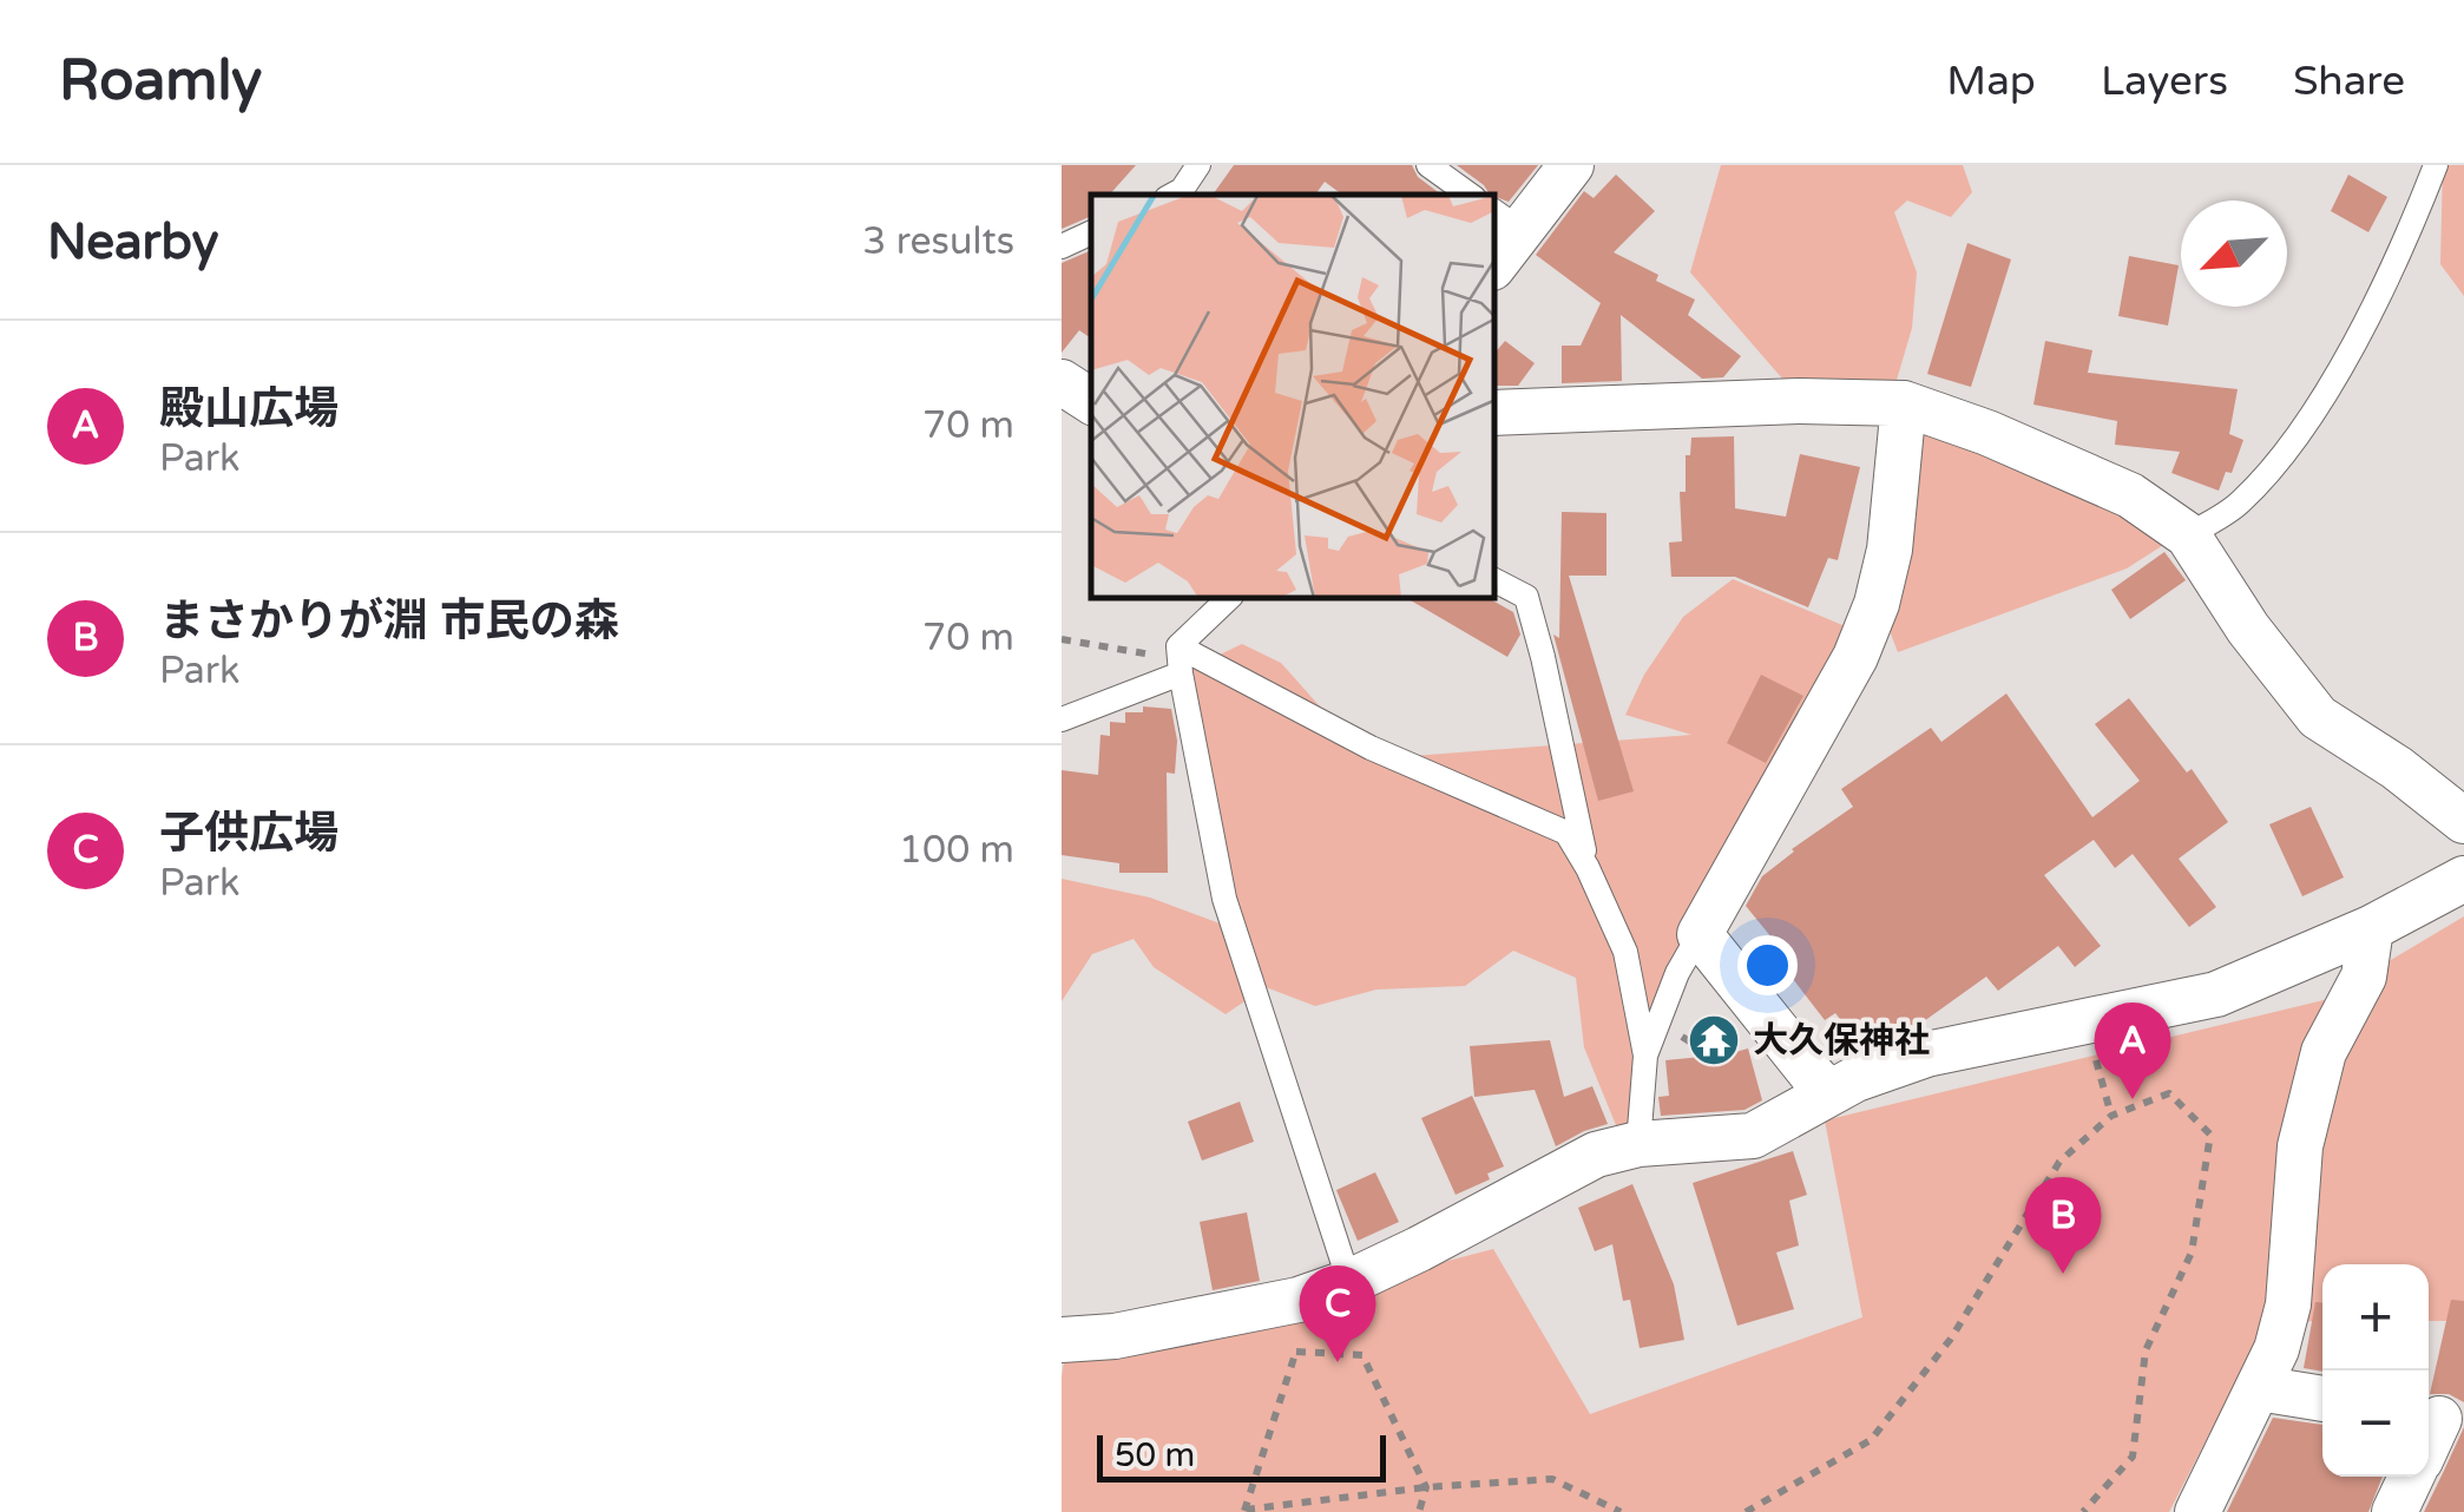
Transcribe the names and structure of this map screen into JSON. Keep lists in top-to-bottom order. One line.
{"places":{"temple":["大久保神社"]},"scale_bar":"50 m","north":"bottom left","page":{"header":"Roamly","nav":["Map","Layers","Share"],"heading":["Nearby","3 results"],"list":[{"mark":"A","name":"殿山広場","note":"Park","value":"70 m"},{"mark":"B","name":"まさかりが淵 市民の森","note":"Park","value":"70 m"},{"mark":"C","name":"子供広場","note":"Park","value":"100 m"}],"pins":["A","B","C"],"map_buttons":["+","−"],"scale":"50 m"}}
